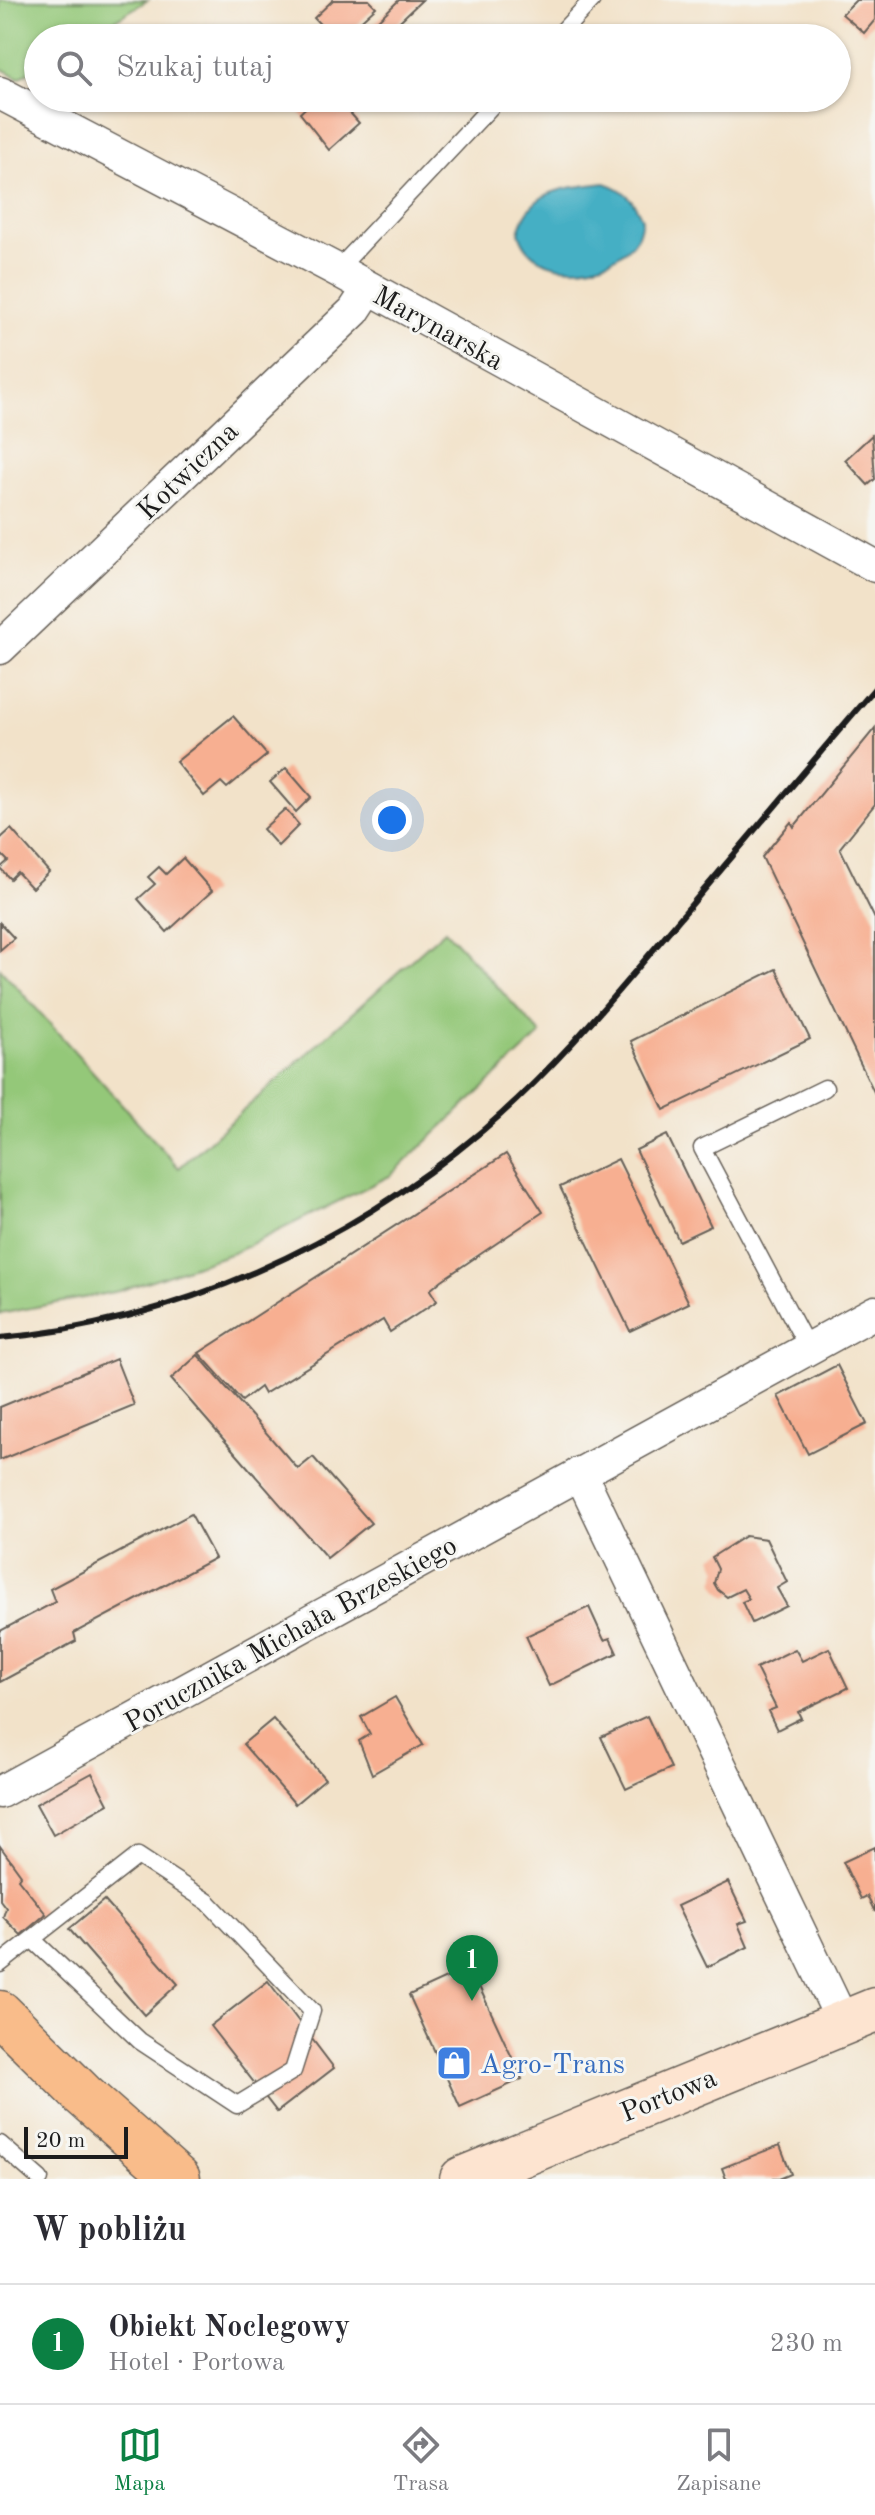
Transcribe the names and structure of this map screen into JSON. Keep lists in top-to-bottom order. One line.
{"streets":{"street":["Marynarska","Kotwiczna","Porucznika Michała Brzeskiego","Portowa"]},"crossings":[["Marynarska","Kotwiczna"]],"places":{"shop":["Agro-Trans"]},"scale_bar":"20 m","page":{"search":"Szukaj tutaj","pins":"1","scale":"20 m","heading":"W pobliżu","list":[{"mark":"1","name":"Obiekt Noclegowy","note":"Hotel · Portowa","value":"230 m"}],"nav":["Mapa","Trasa","Zapisane"]}}
